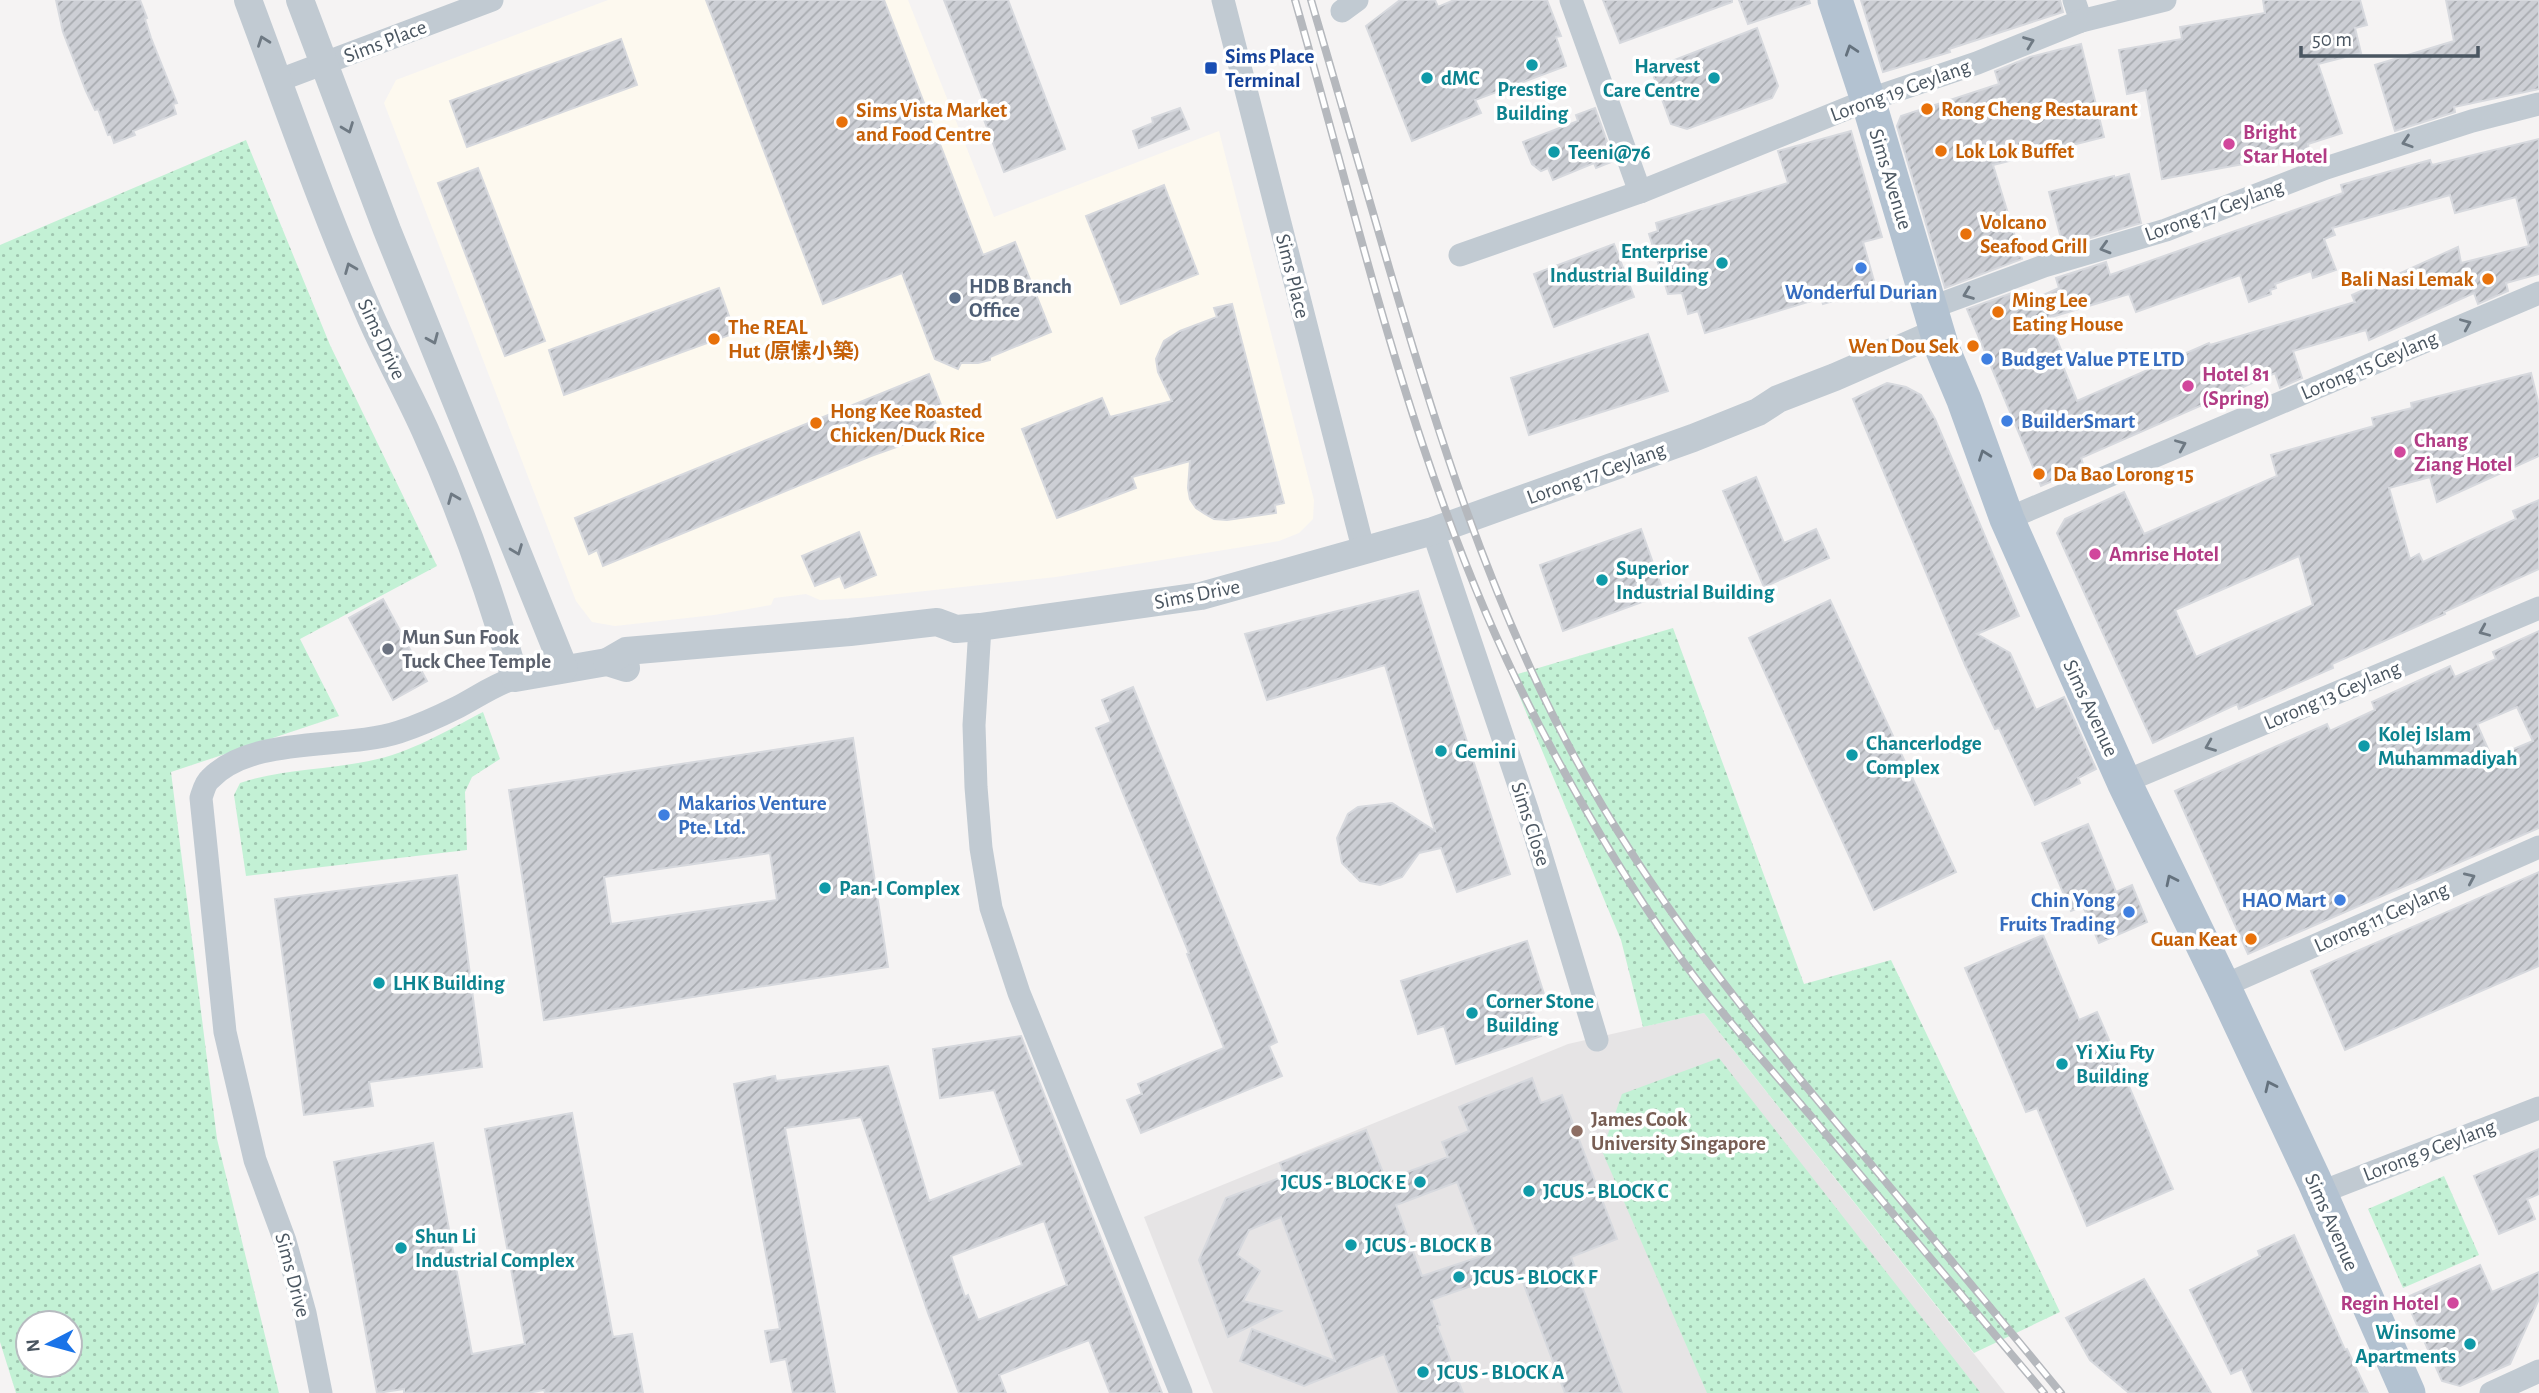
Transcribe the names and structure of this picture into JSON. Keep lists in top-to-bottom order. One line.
{"streets":{"main road":["Sims Avenue"],"street":["Sims Place","Lorong 19 Geylang","Lorong 17 Geylang","Sims Drive","Lorong 15 Geylang","Lorong 13 Geylang","Sims Close","Lorong 11 Geylang","Lorong 9 Geylang"]},"crossings":[["Sims Place","Sims Drive"],["Lorong 19 Geylang","Sims Avenue"],["Sims Avenue","Lorong 17 Geylang"],["Sims Avenue","Lorong 15 Geylang"],["Sims Avenue","Lorong 13 Geylang"],["Sims Avenue","Lorong 11 Geylang"],["Sims Avenue","Lorong 9 Geylang"],["Lorong 17 Geylang","Sims Drive"],["Lorong 17 Geylang","Sims Close"],["Sims Drive","Sims Close"]],"one_way":["Sims Avenue","Lorong 17 Geylang","Lorong 15 Geylang","Lorong 13 Geylang","Lorong 11 Geylang"],"places":{"other":["Prestige Building","dMC","Harvest Care Centre","Rong Cheng Restaurant","Sims Vista Market and Food Centre","Bright Star Hotel","Lok Lok Buffet","Teeni@76","Volcano Seafood Grill","Enterprise Industrial Building","Wonderful Durian","Bali Nasi Lemak","HDB Branch Office","Ming Lee Eating House","The REAL Hut (原愫小築)","Wen Dou Sek","Budget Value PTE LTD","Hotel 81 (Spring)","BuilderSmart","Hong Kee Roasted Chicken/Duck Rice","Chang Ziang Hotel","Da Bao Lorong 15","Amrise Hotel","Superior Industrial Building","Mun Sun Fook Tuck Chee Temple","Kolej Islam Muhammadiyah","Gemini","Chancerlodge Complex","Makarios Venture Pte. Ltd.","Pan-I Complex","HAO Mart","Chin Yong Fruits Trading","Guan Keat","LHK Building","Corner Stone Building","Yi Xiu Fty Building","James Cook University Singapore","JCUS - BLOCK E","JCUS - BLOCK C","JCUS - BLOCK B","Shun Li Industrial Complex","JCUS - BLOCK F","Regin Hotel","Winsome Apartments","JCUS - BLOCK A"],"transit":["Sims Place Terminal"]},"scale_bar":"50 m","north":"left"}
